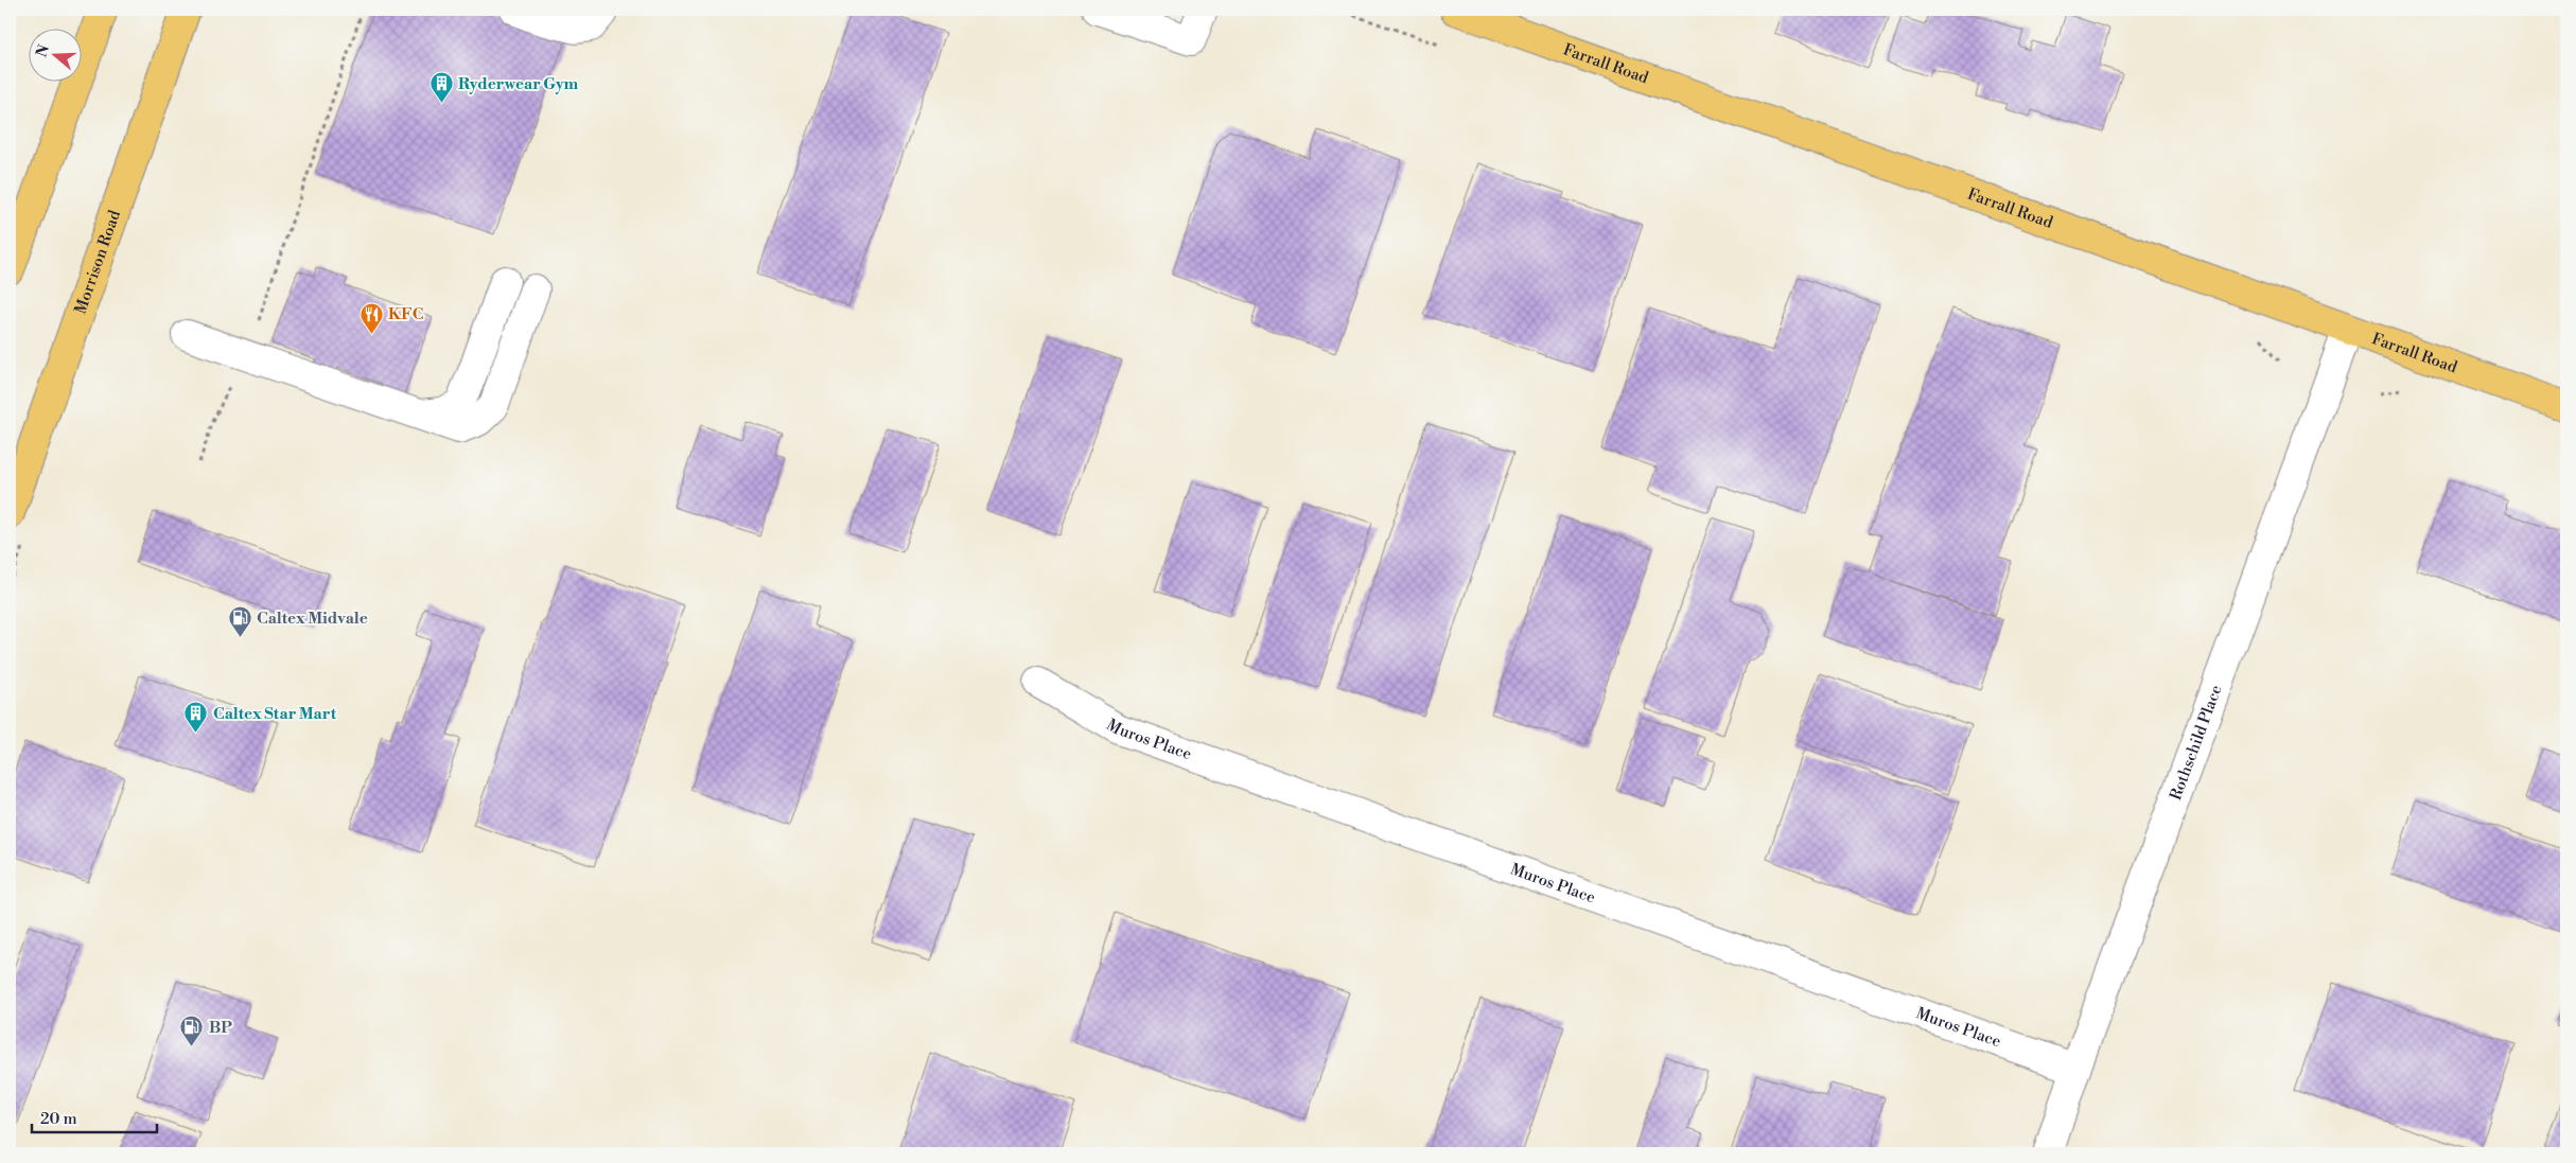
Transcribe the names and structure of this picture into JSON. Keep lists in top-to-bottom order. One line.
{"streets":{"main road":["Farrall Road","Morrison Road"],"street":["Muros Place","Rothschild Place"]},"crossings":[["Farrall Road","Rothschild Place"],["Muros Place","Rothschild Place"]],"places":{"building":["Ryderwear Gym","Caltex Star Mart"],"restaurant":["KFC"],"fuel station":["Caltex Midvale","BP"]},"scale_bar":"20 m","north":"left"}
